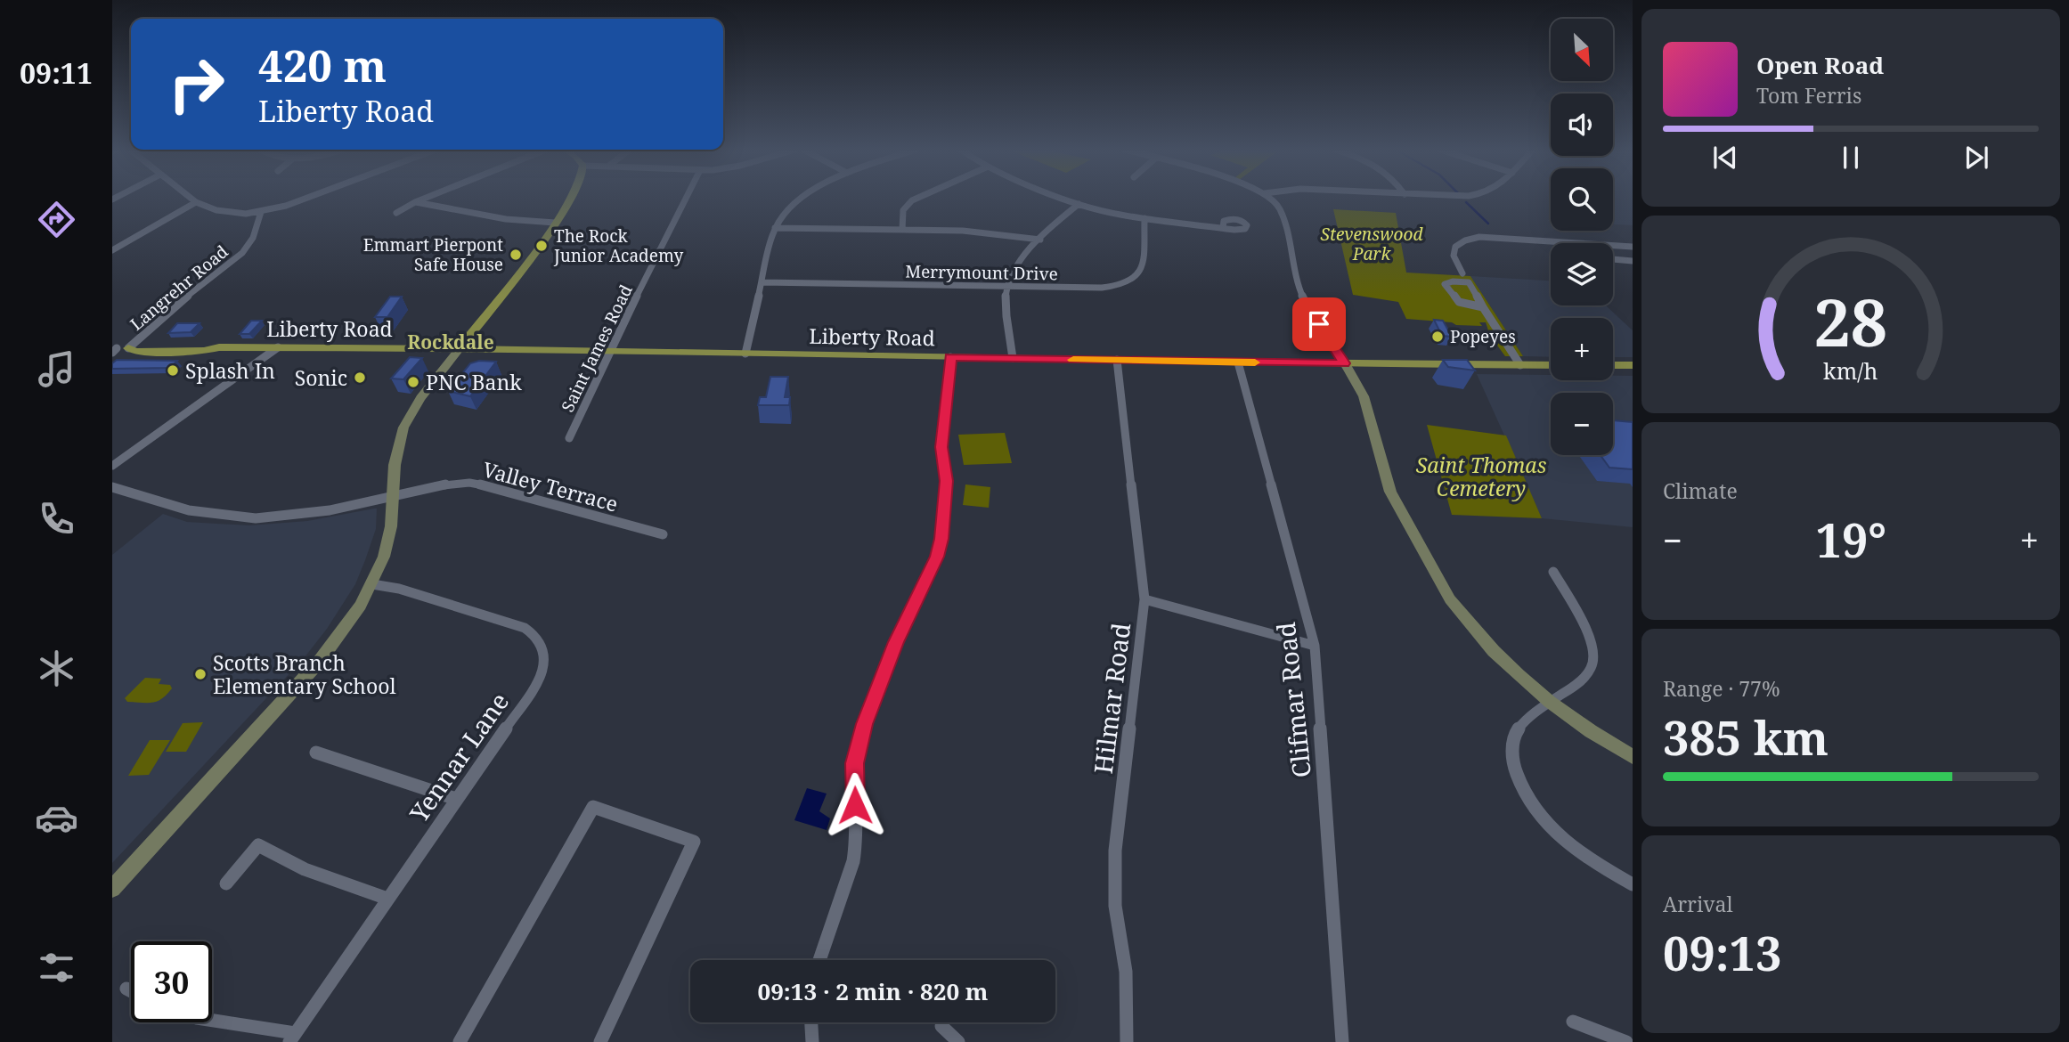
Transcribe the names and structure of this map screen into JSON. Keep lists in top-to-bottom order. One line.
{"streets":{"main road":["Liberty Road"],"street":["Merrymount Drive","Langrehr Road","Saint James Road","Valley Terrace","Hilmar Road","Clifmar Road","Yennar Lane"]},"crossings":[["Langrehr Road","Liberty Road"],["Liberty Road","Saint James Road"],["Liberty Road","Hilmar Road"],["Liberty Road","Clifmar Road"]],"districts":["Rockdale"],"parks":["Stevenswood Park","Saint Thomas Cemetery"],"places":["The Rock Junior Academy","Emmart Pierpont Safe House","Popeyes","Splash In","Sonic","PNC Bank","Scotts Branch Elementary School"],"north":"bottom right","page":{"tabs":"09:11","map_buttons":["+","−"],"turn":["420 m","Liberty Road"],"song":["Open Road","Tom Ferris"],"tile":["Climate",["Range · 77%","385 km"],["Arrival","09:13"]],"heat":["−","19°","+"],"limit":"30","trip":"09:13 · 2 min · 820 m","gauge":["28","km/h"]}}
